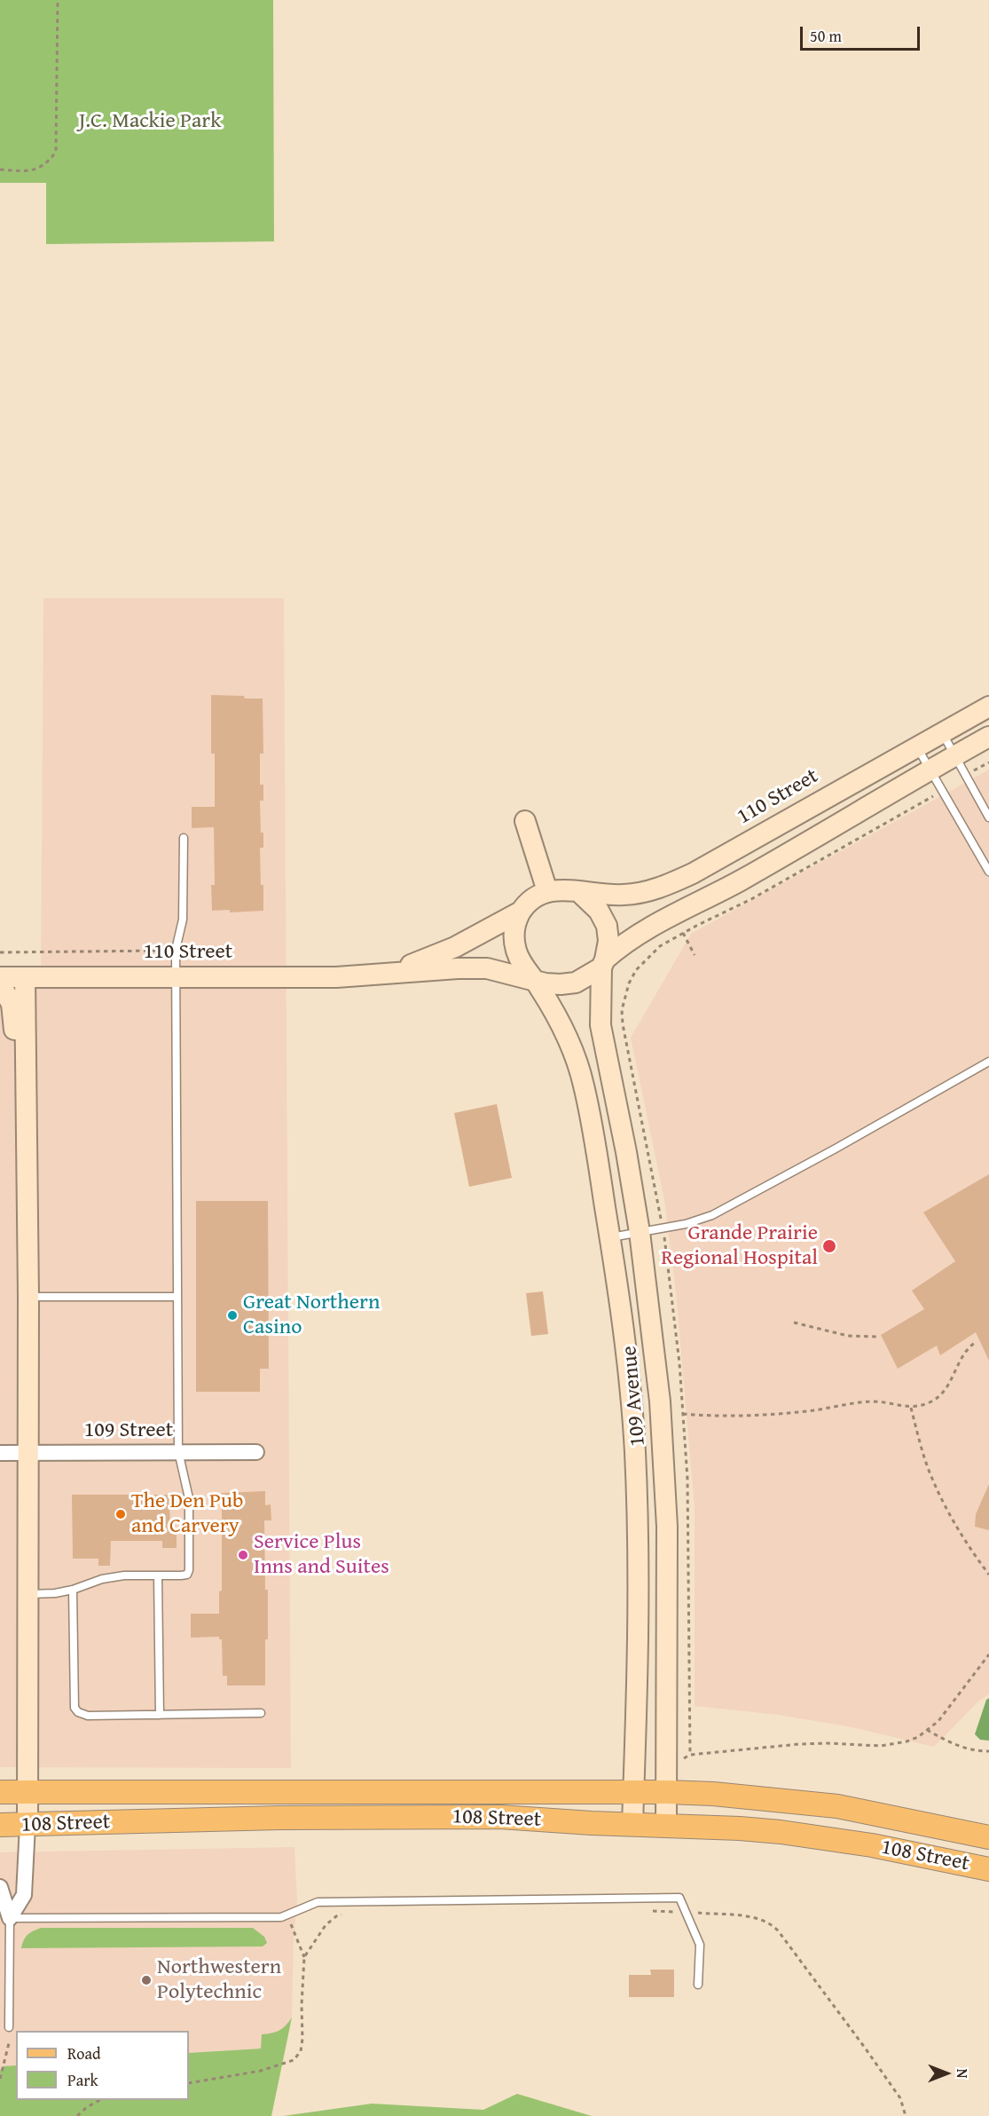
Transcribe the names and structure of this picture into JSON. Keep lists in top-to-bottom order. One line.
{"streets":{"main road":["108 Street"],"street":["110 Street","109 Avenue","109 Street"]},"crossings":[["110 Street","109 Avenue"],["109 Avenue","108 Street"]],"parks":["J.C. Mackie Park"],"places":["Grande Prairie Regional Hospital","Great Northern Casino","The Den Pub and Carvery","Service Plus Inns and Suites","Northwestern Polytechnic"],"legend":["Road","Park"],"scale_bar":"50 m","north":"right"}
